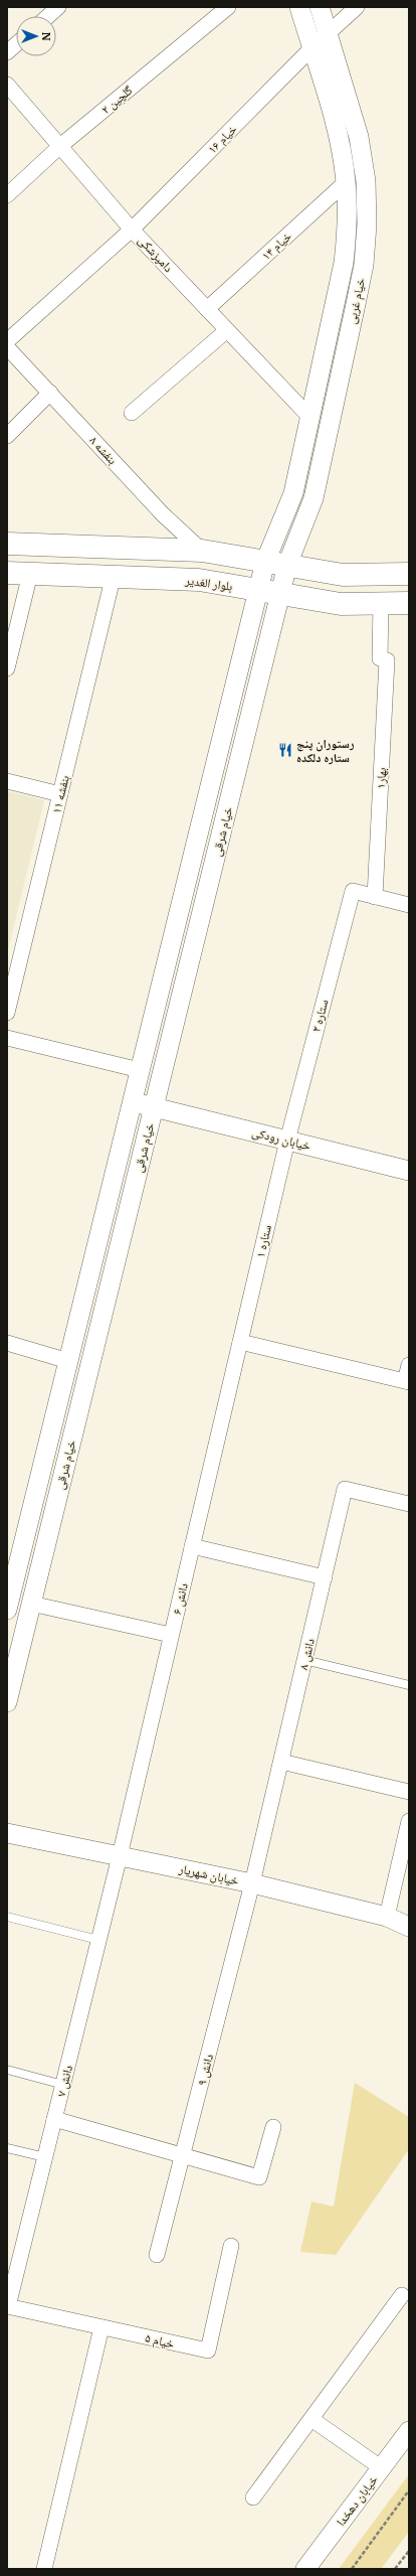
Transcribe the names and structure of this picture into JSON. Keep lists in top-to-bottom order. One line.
{"streets":{"main road":["بلوار الغدیر"],"street":["گلچین ۲","خیام ۱۶","خیام ۱۴","دامپزشکی","خیام غربی","بنفشه ۸","بهار۱","بنفشه ۱۱","خیام شرقی","ستاره ۲","خیابان رودکی","ستاره ۱","دانش ۶","دانش ۸","خیابان شهریار","دانش ۹","دانش ۷","خیام ۵","خیابان دهخدا"]},"crossings":[["گلچین ۲","دامپزشکی"],["خیام ۱۶","دامپزشکی"],["خیام ۱۶","خیام غربی"],["خیام ۱۴","دامپزشکی"],["خیام ۱۴","خیام غربی"],["دامپزشکی","خیام غربی"],["خیام غربی","بلوار الغدیر"],["خیام غربی","خیام شرقی"],["بلوار الغدیر","بهار۱"],["بلوار الغدیر","بنفشه ۱۱"],["بلوار الغدیر","خیام شرقی"],["بهار۱","ستاره ۲"],["خیام شرقی","خیابان رودکی"],["ستاره ۲","خیابان رودکی"],["ستاره ۲","ستاره ۱"],["خیابان رودکی","ستاره ۱"],["ستاره ۱","دانش ۶"],["دانش ۶","خیابان شهریار"],["دانش ۶","دانش ۷"],["دانش ۸","خیابان شهریار"],["دانش ۸","دانش ۹"],["خیابان شهریار","دانش ۹"],["خیابان شهریار","دانش ۷"],["دانش ۷","خیام ۵"]],"places":{"restaurant":["رستوران پنج ستاره دلکده"]},"north":"right"}
